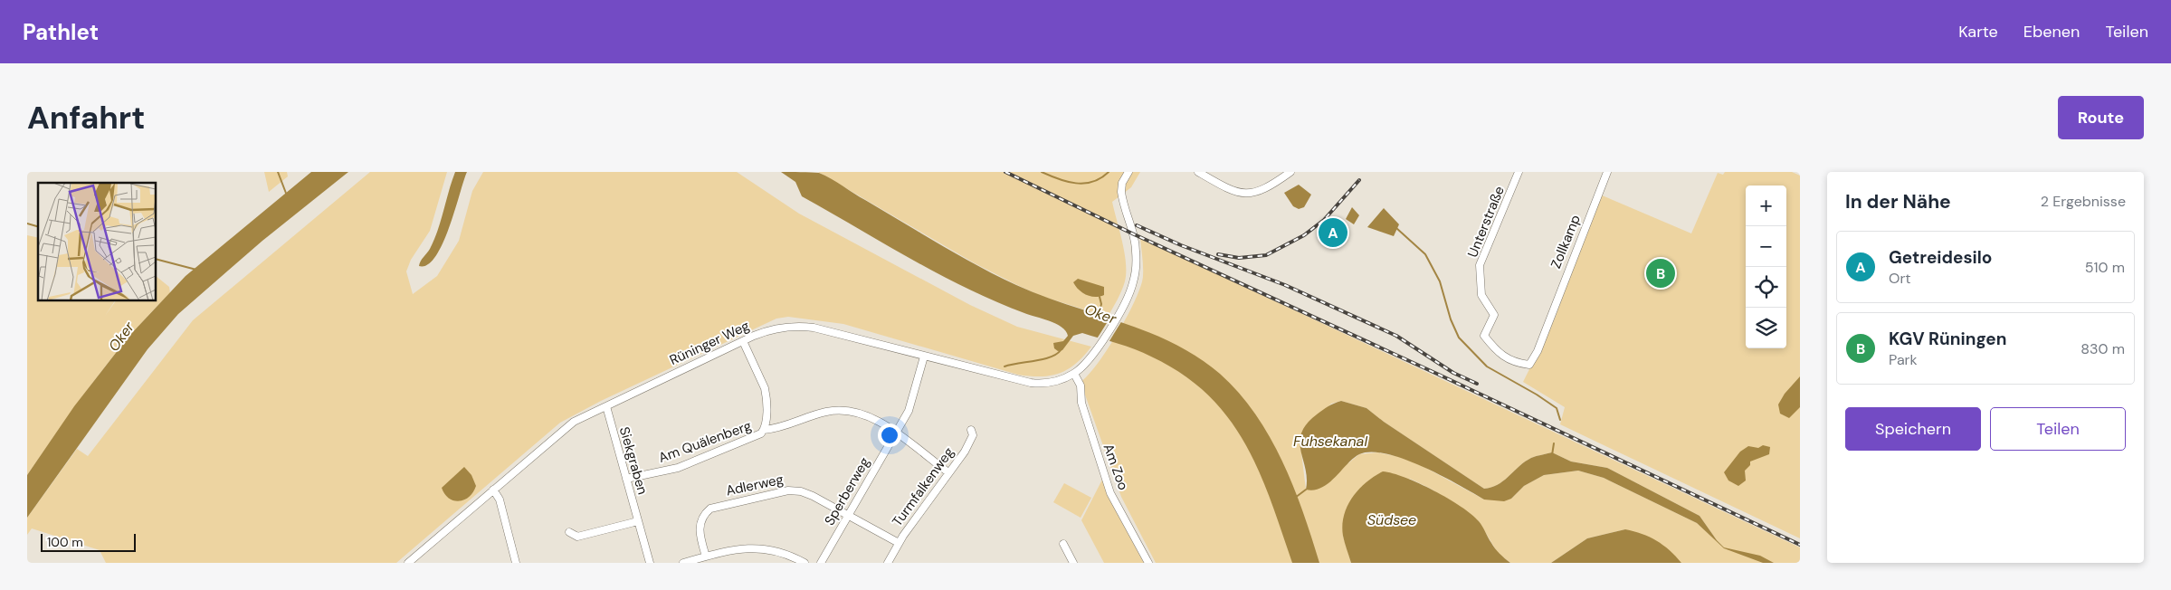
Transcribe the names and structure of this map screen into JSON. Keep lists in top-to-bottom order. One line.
{"streets":{"street":["Unterstraße","Zollkamp","Rüninger Weg","Am Quälenberg","Siekgraben","Am Zoo","Adlerweg","Turmfalkenweg","Sperberweg"]},"crossings":[["Unterstraße","Zollkamp"],["Rüninger Weg","Am Quälenberg"],["Rüninger Weg","Siekgraben"],["Rüninger Weg","Am Zoo"],["Rüninger Weg","Sperberweg"],["Am Quälenberg","Siekgraben"],["Am Quälenberg","Turmfalkenweg"],["Am Quälenberg","Sperberweg"],["Adlerweg","Turmfalkenweg"],["Adlerweg","Sperberweg"]],"water":["Oker","Fuhsekanal","Südsee"],"scale_bar":"100 m","page":{"header":"Pathlet","nav":["Karte","Ebenen","Teilen"],"buttons":["Route",["Speichern","Teilen"]],"title":"Anfahrt","heading":["In der Nähe","2 Ergebnisse"],"map_buttons":["+","−"],"pins":["A","B"],"list":[{"mark":"A","name":"Getreidesilo","note":"Ort","value":"510 m"},{"mark":"B","name":"KGV Rüningen","note":"Park","value":"830 m"}],"scale":"100 m"}}
